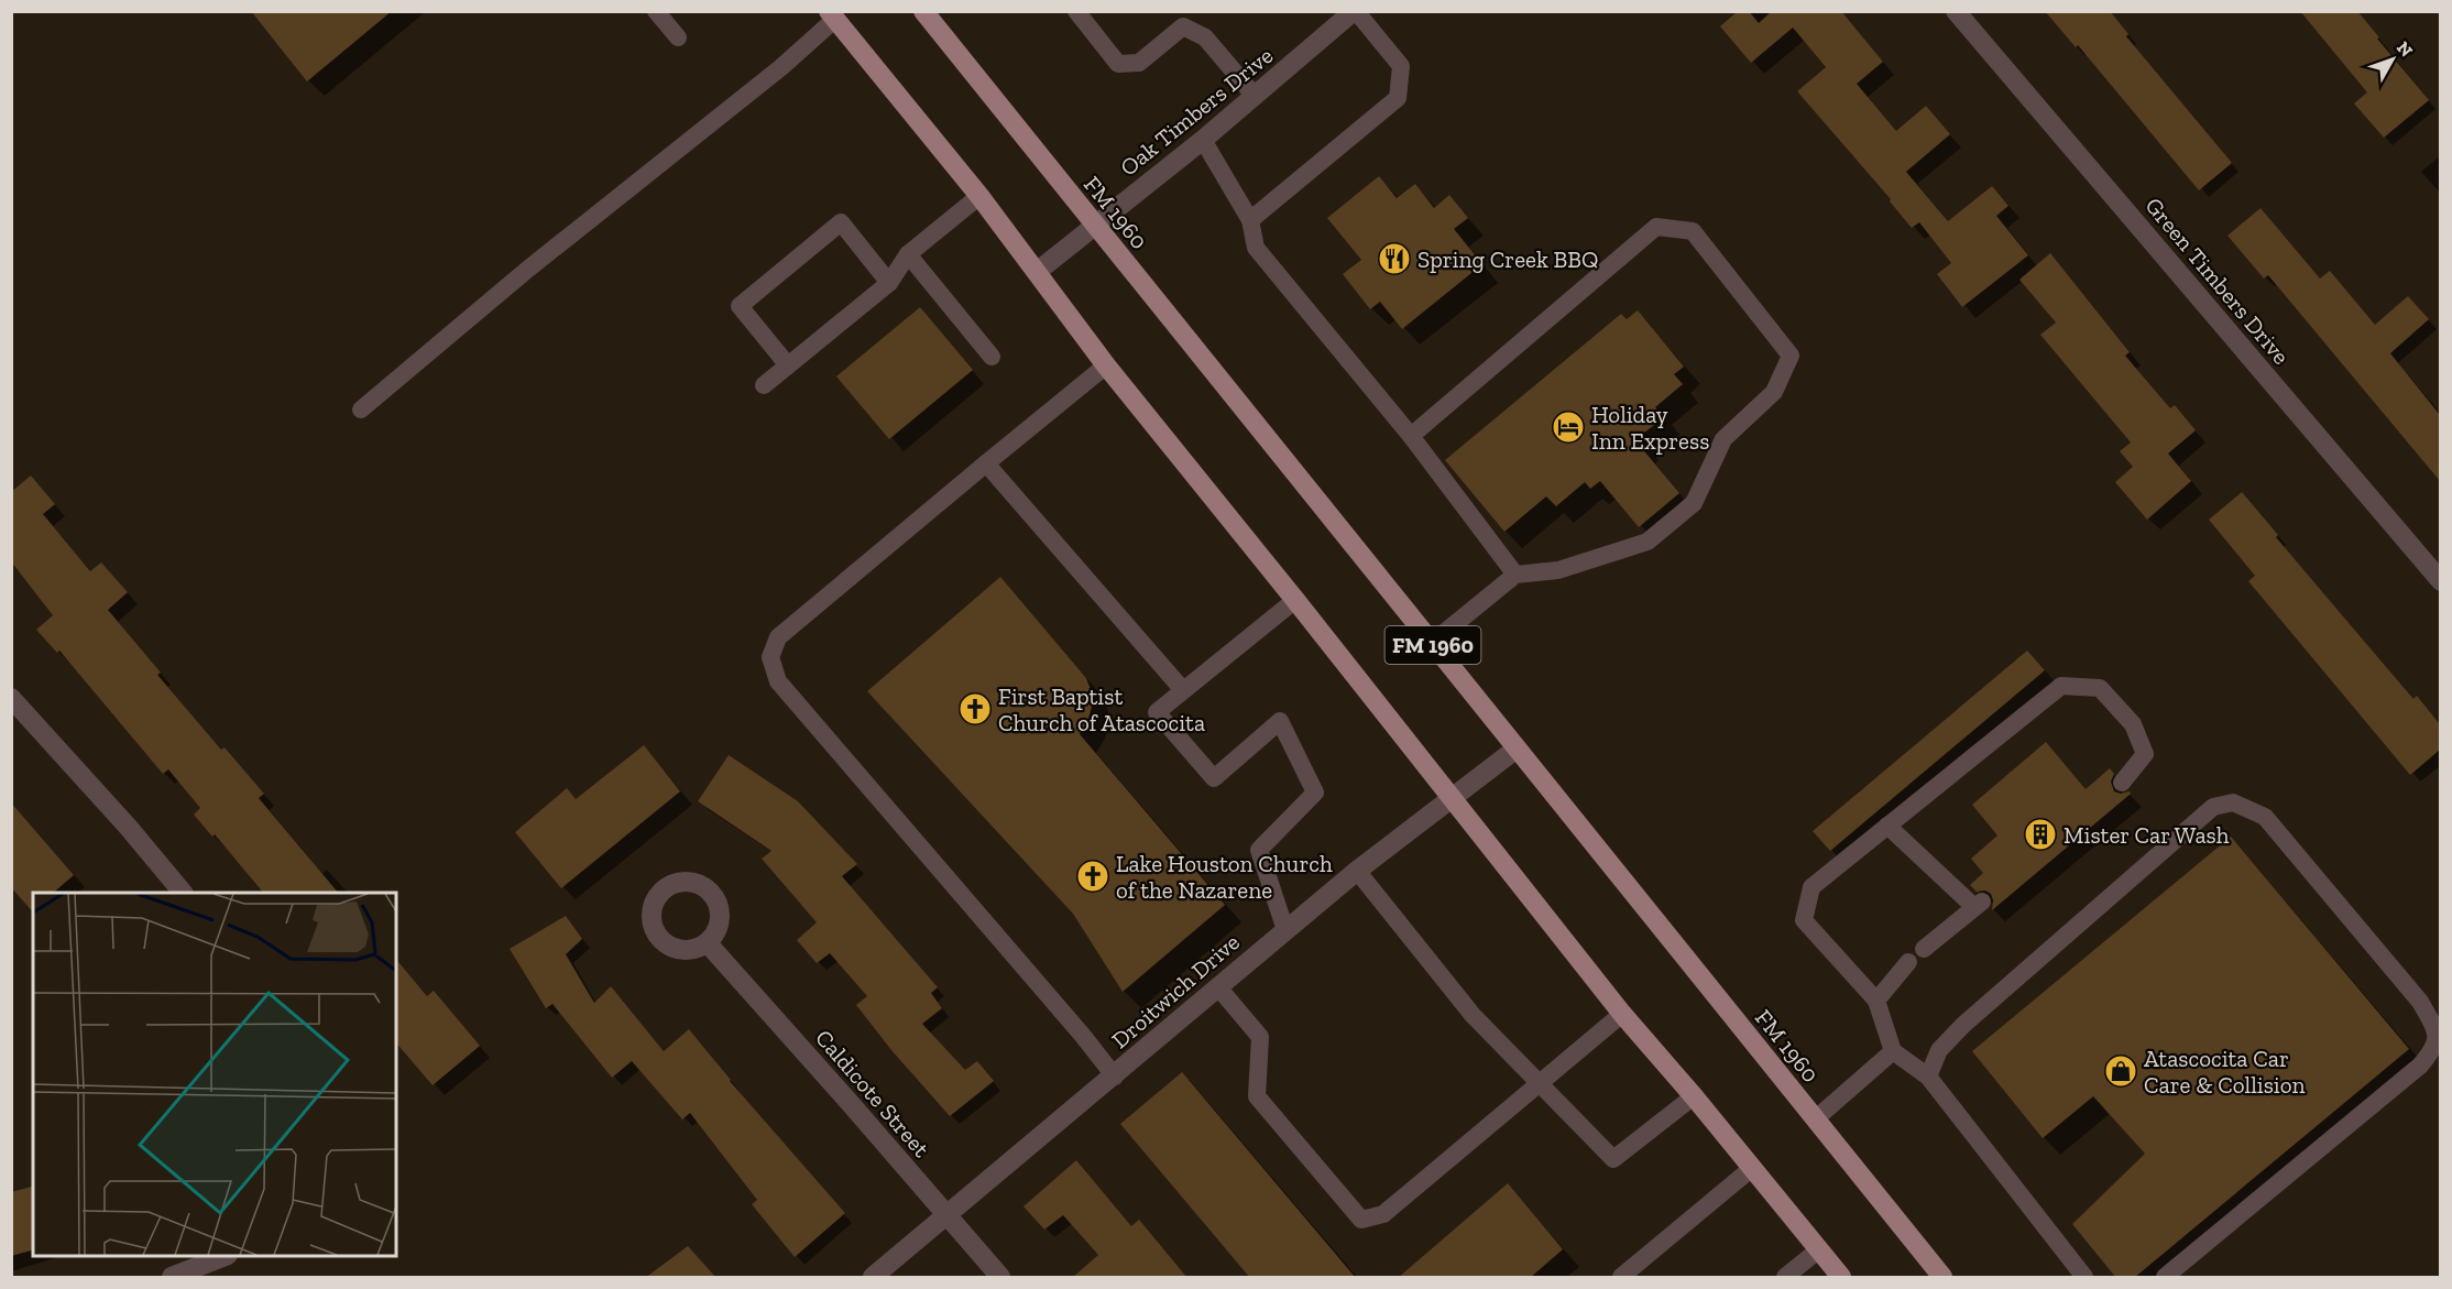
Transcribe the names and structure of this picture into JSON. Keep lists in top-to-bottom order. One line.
{"streets":{"main road":["FM 1960"],"street":["Oak Timbers Drive","Green Timbers Drive","Droitwich Drive","Caldicote Street"]},"crossings":[["Oak Timbers Drive","FM 1960"],["FM 1960","Droitwich Drive"],["Droitwich Drive","Caldicote Street"]],"places":{"restaurant":["Spring Creek BBQ"],"hotel":["Holiday Inn Express"],"church":["First Baptist Church of Atascocita","Lake Houston Church of the Nazarene"],"building":["Mister Car Wash"],"shop":["Atascocita Car Care & Collision"]},"north":"top right"}
